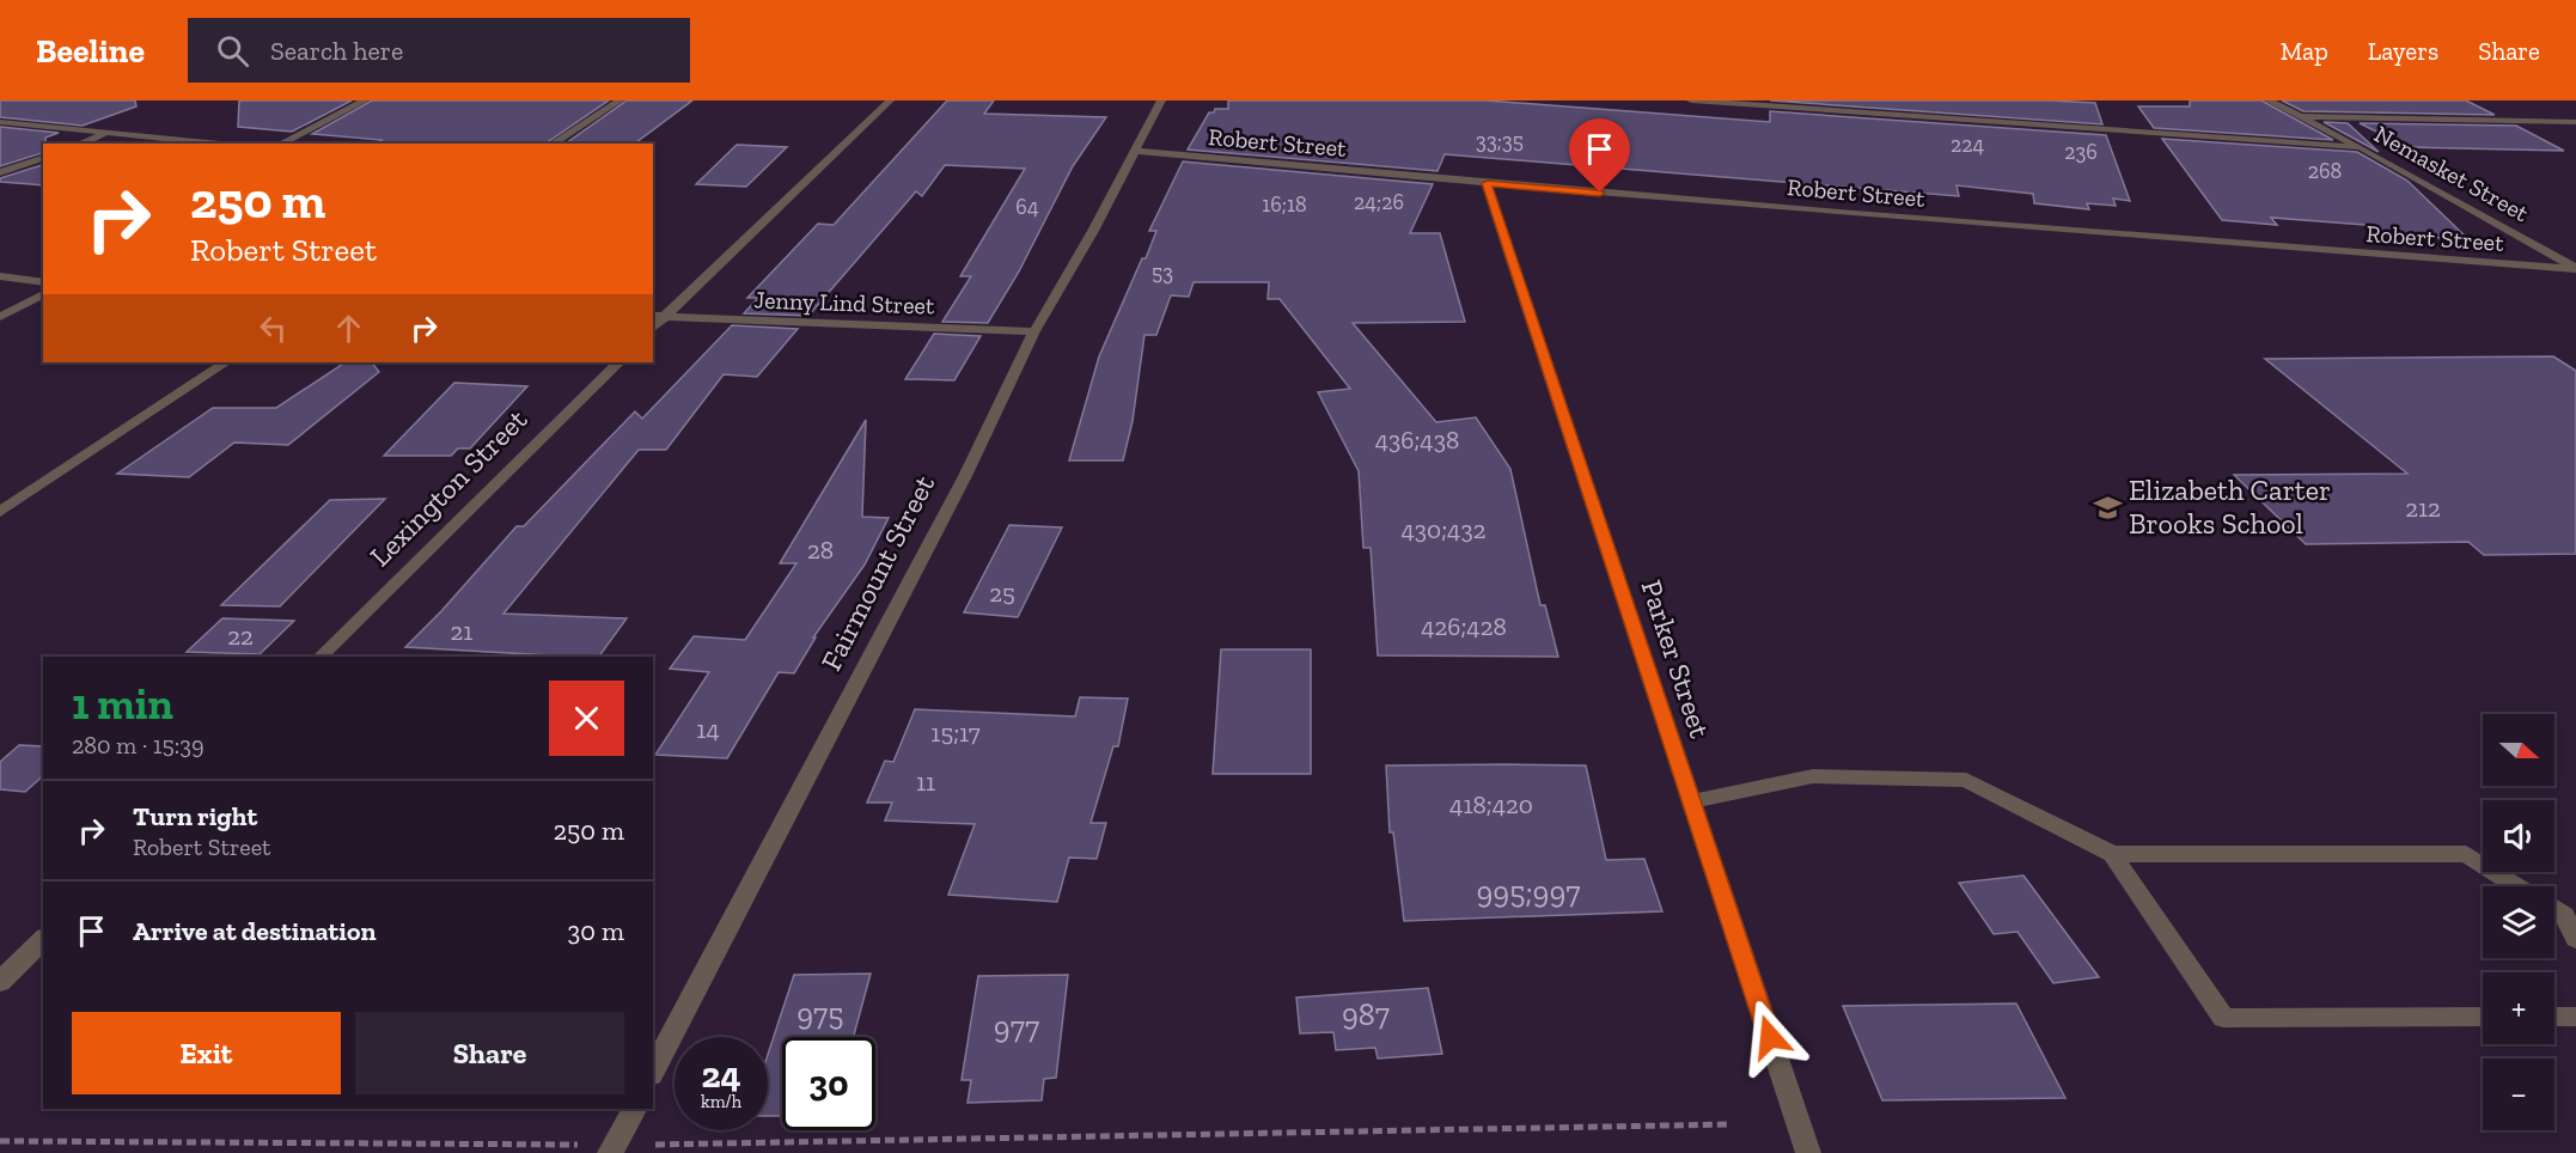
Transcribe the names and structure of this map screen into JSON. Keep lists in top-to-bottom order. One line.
{"streets":{"street":["Robert Street","Nemasket Street","Jenny Lind Street","Lexington Street","Fairmount Street","Parker Street"]},"crossings":[["Robert Street","Nemasket Street"],["Robert Street","Fairmount Street"],["Robert Street","Parker Street"],["Jenny Lind Street","Fairmount Street"]],"places":{"school or university":["Elizabeth Carter Brooks School"]},"house_numbers":["33;35","224","236","268","24;26","16;18","64","53","436;438","212","430;432","28","25","426;428","21","22","14","15;17","11","418;420","995;997","975","987","977"],"north":"right","page":{"header":"Beeline","search":"Search here","nav":["Map","Layers","Share"],"turn":["250 m","Robert Street"],"heading":["1 min","280 m · 15:39"],"map_buttons":["+","−"],"list":[{"name":"Turn right","note":"Robert Street","value":"250 m"},{"name":"Arrive at destination","value":"30 m"}],"buttons":["Exit","Share"],"speed":"24 km/h","limit":"30"}}
